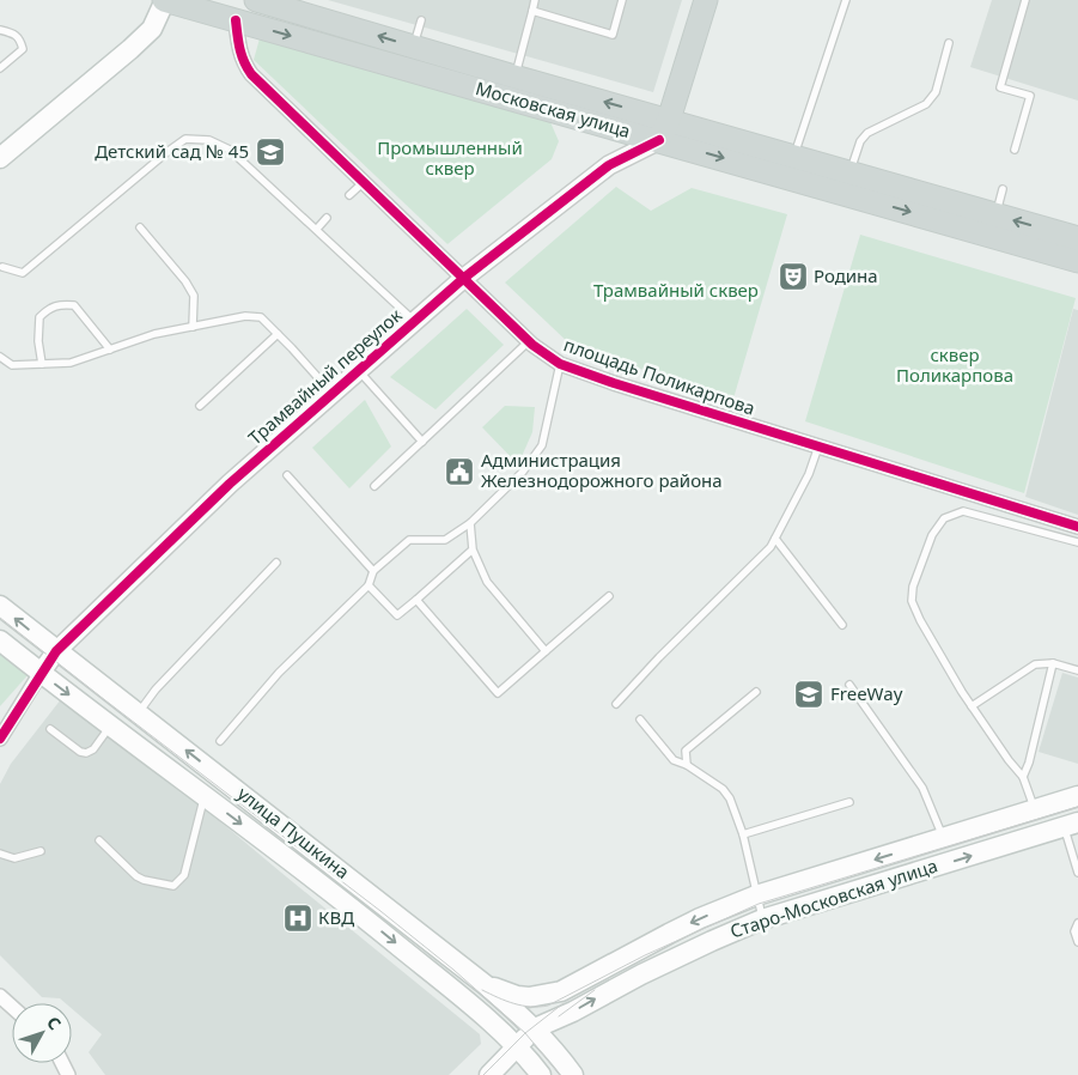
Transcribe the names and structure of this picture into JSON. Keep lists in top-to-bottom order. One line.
{"streets":{"main road":["Московская улица","улица Пушкина","Старо-Московская улица"],"street":["Трамвайный переулок","площадь Поликарпова"]},"crossings":[["Московская улица","Трамвайный переулок"],["Московская улица","площадь Поликарпова"],["Трамвайный переулок","площадь Поликарпова"],["Трамвайный переулок","улица Пушкина"],["улица Пушкина","Старо-Московская улица"]],"parks":["Промышленный сквер","Трамвайный сквер","сквер Поликарпова"],"places":{"school or university":["Детский сад № 45","FreeWay"],"theatre":["Родина"],"public building":["Администрация Железнодорожного района"],"hospital":["КВД"]},"north":"top right"}
